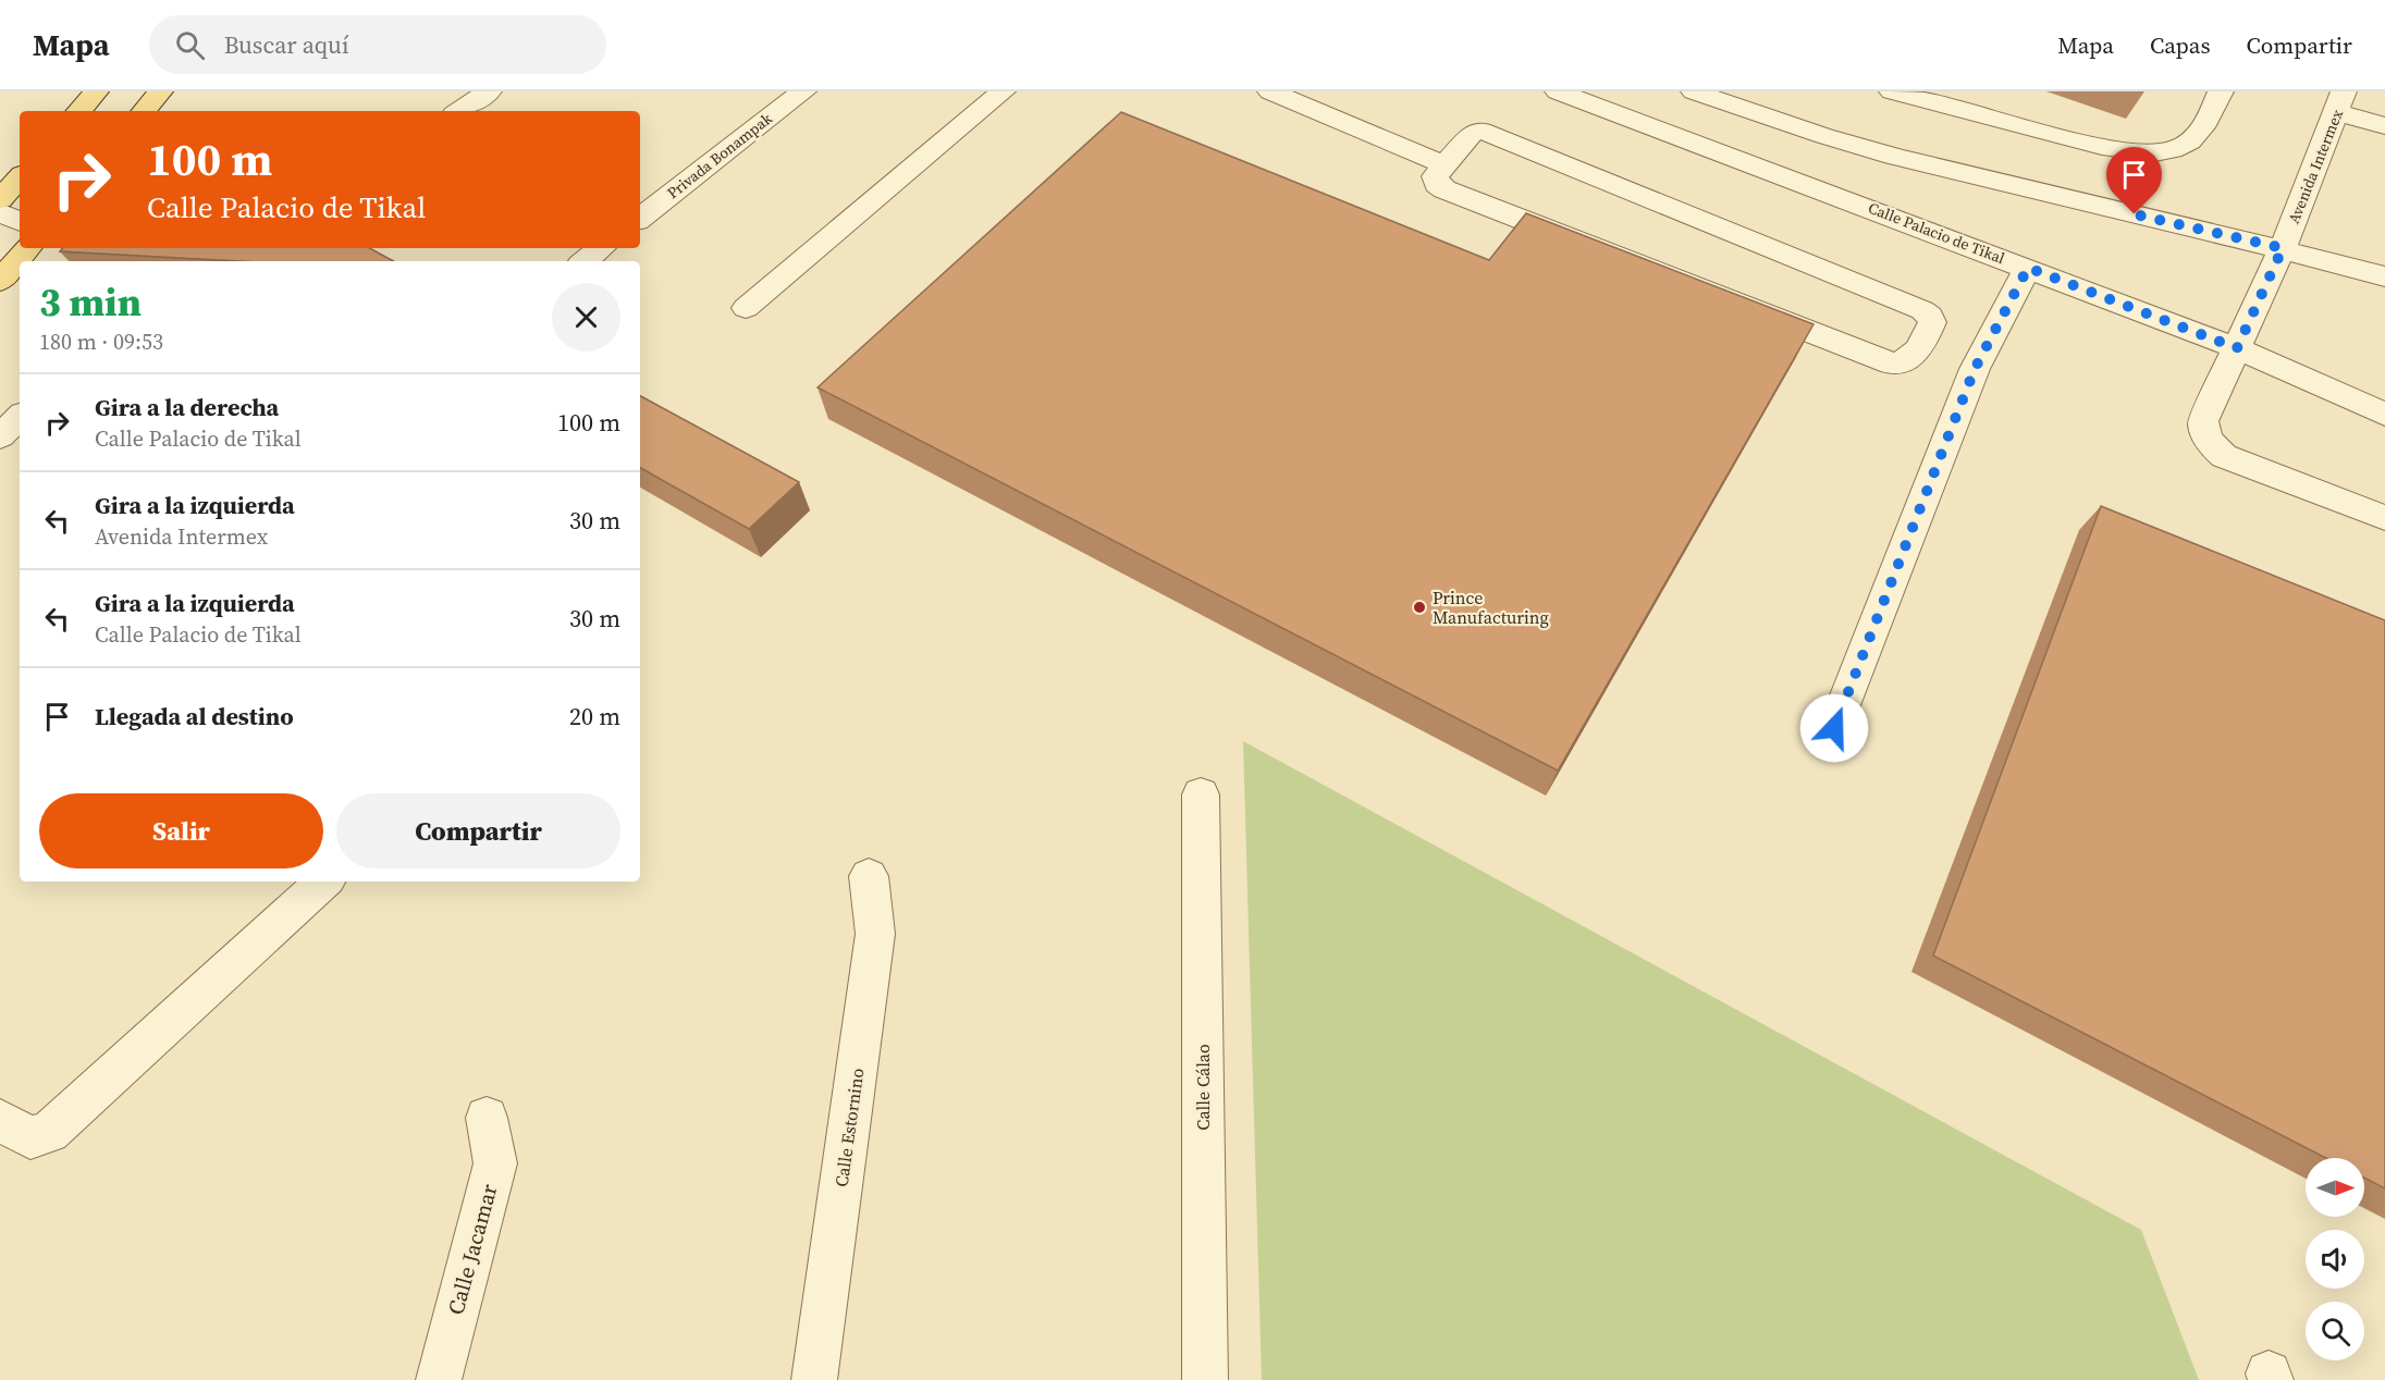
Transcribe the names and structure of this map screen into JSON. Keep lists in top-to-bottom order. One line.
{"streets":{"street":["Privada Bonampak","Avenida Intermex","Calle Palacio de Tikal","Calle Cálao","Calle Estornino","Calle Jacamar"]},"crossings":[["Avenida Intermex","Calle Palacio de Tikal"]],"places":["Prince Manufacturing"],"north":"right","page":{"header":"Mapa","search":"Buscar aquí","nav":["Mapa","Capas","Compartir"],"turn":["100 m","Calle Palacio de Tikal"],"heading":["3 min","180 m · 09:53"],"list":[{"name":"Gira a la derecha","note":"Calle Palacio de Tikal","value":"100 m"},{"name":"Gira a la izquierda","note":"Avenida Intermex","value":"30 m"},{"name":"Gira a la izquierda","note":"Calle Palacio de Tikal","value":"30 m"},{"name":"Llegada al destino","value":"20 m"}],"buttons":["Salir","Compartir"]}}
